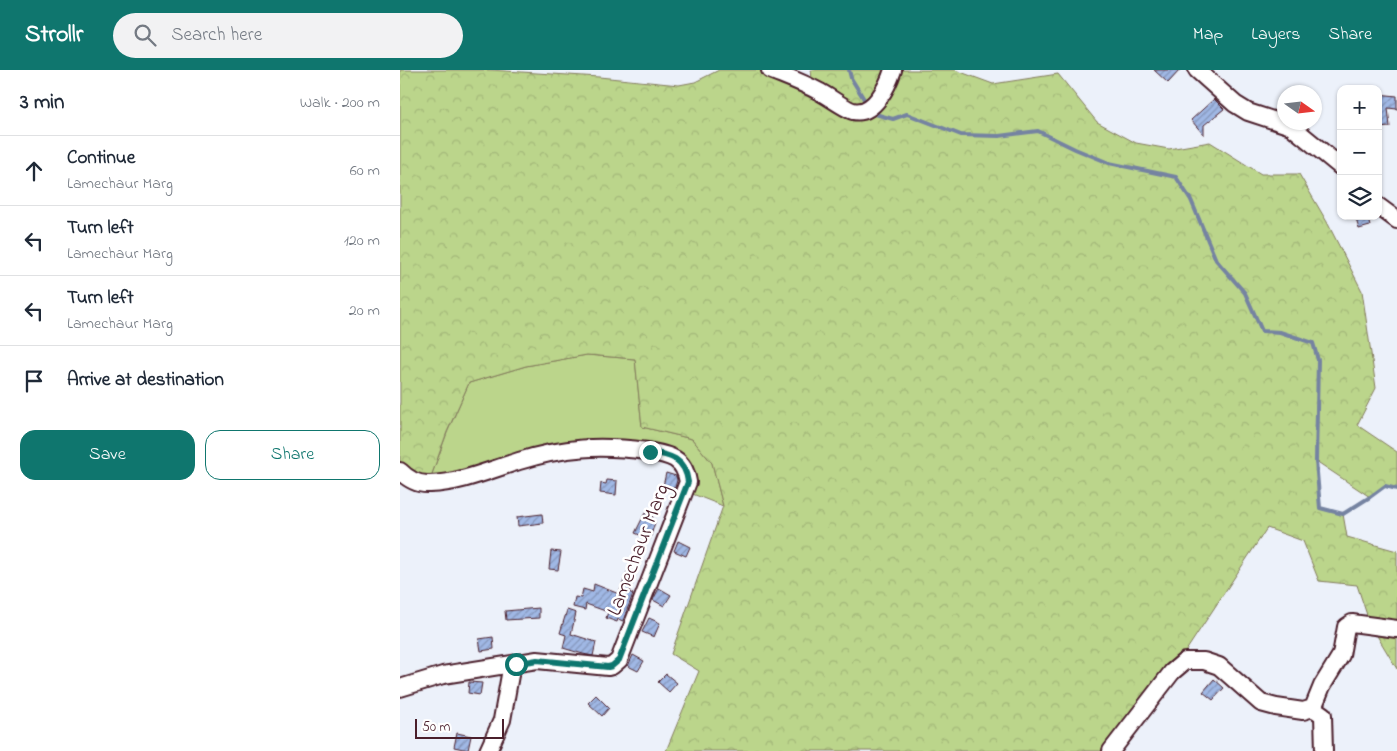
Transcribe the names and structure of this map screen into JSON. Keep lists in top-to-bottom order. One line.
{"streets":{"street":["Lamechaur Marg"]},"scale_bar":"50 m","north":"right","page":{"header":"Strollr","search":"Search here","nav":["Map","Layers","Share"],"heading":["3 min","Walk · 200 m"],"map_buttons":["+","−"],"list":[["Continue","Lamechaur Marg","60 m"],["Turn left","Lamechaur Marg","120 m"],["Turn left","Lamechaur Marg","20 m"],"Arrive at destination"],"buttons":["Save","Share"],"scale":"50 m"}}
